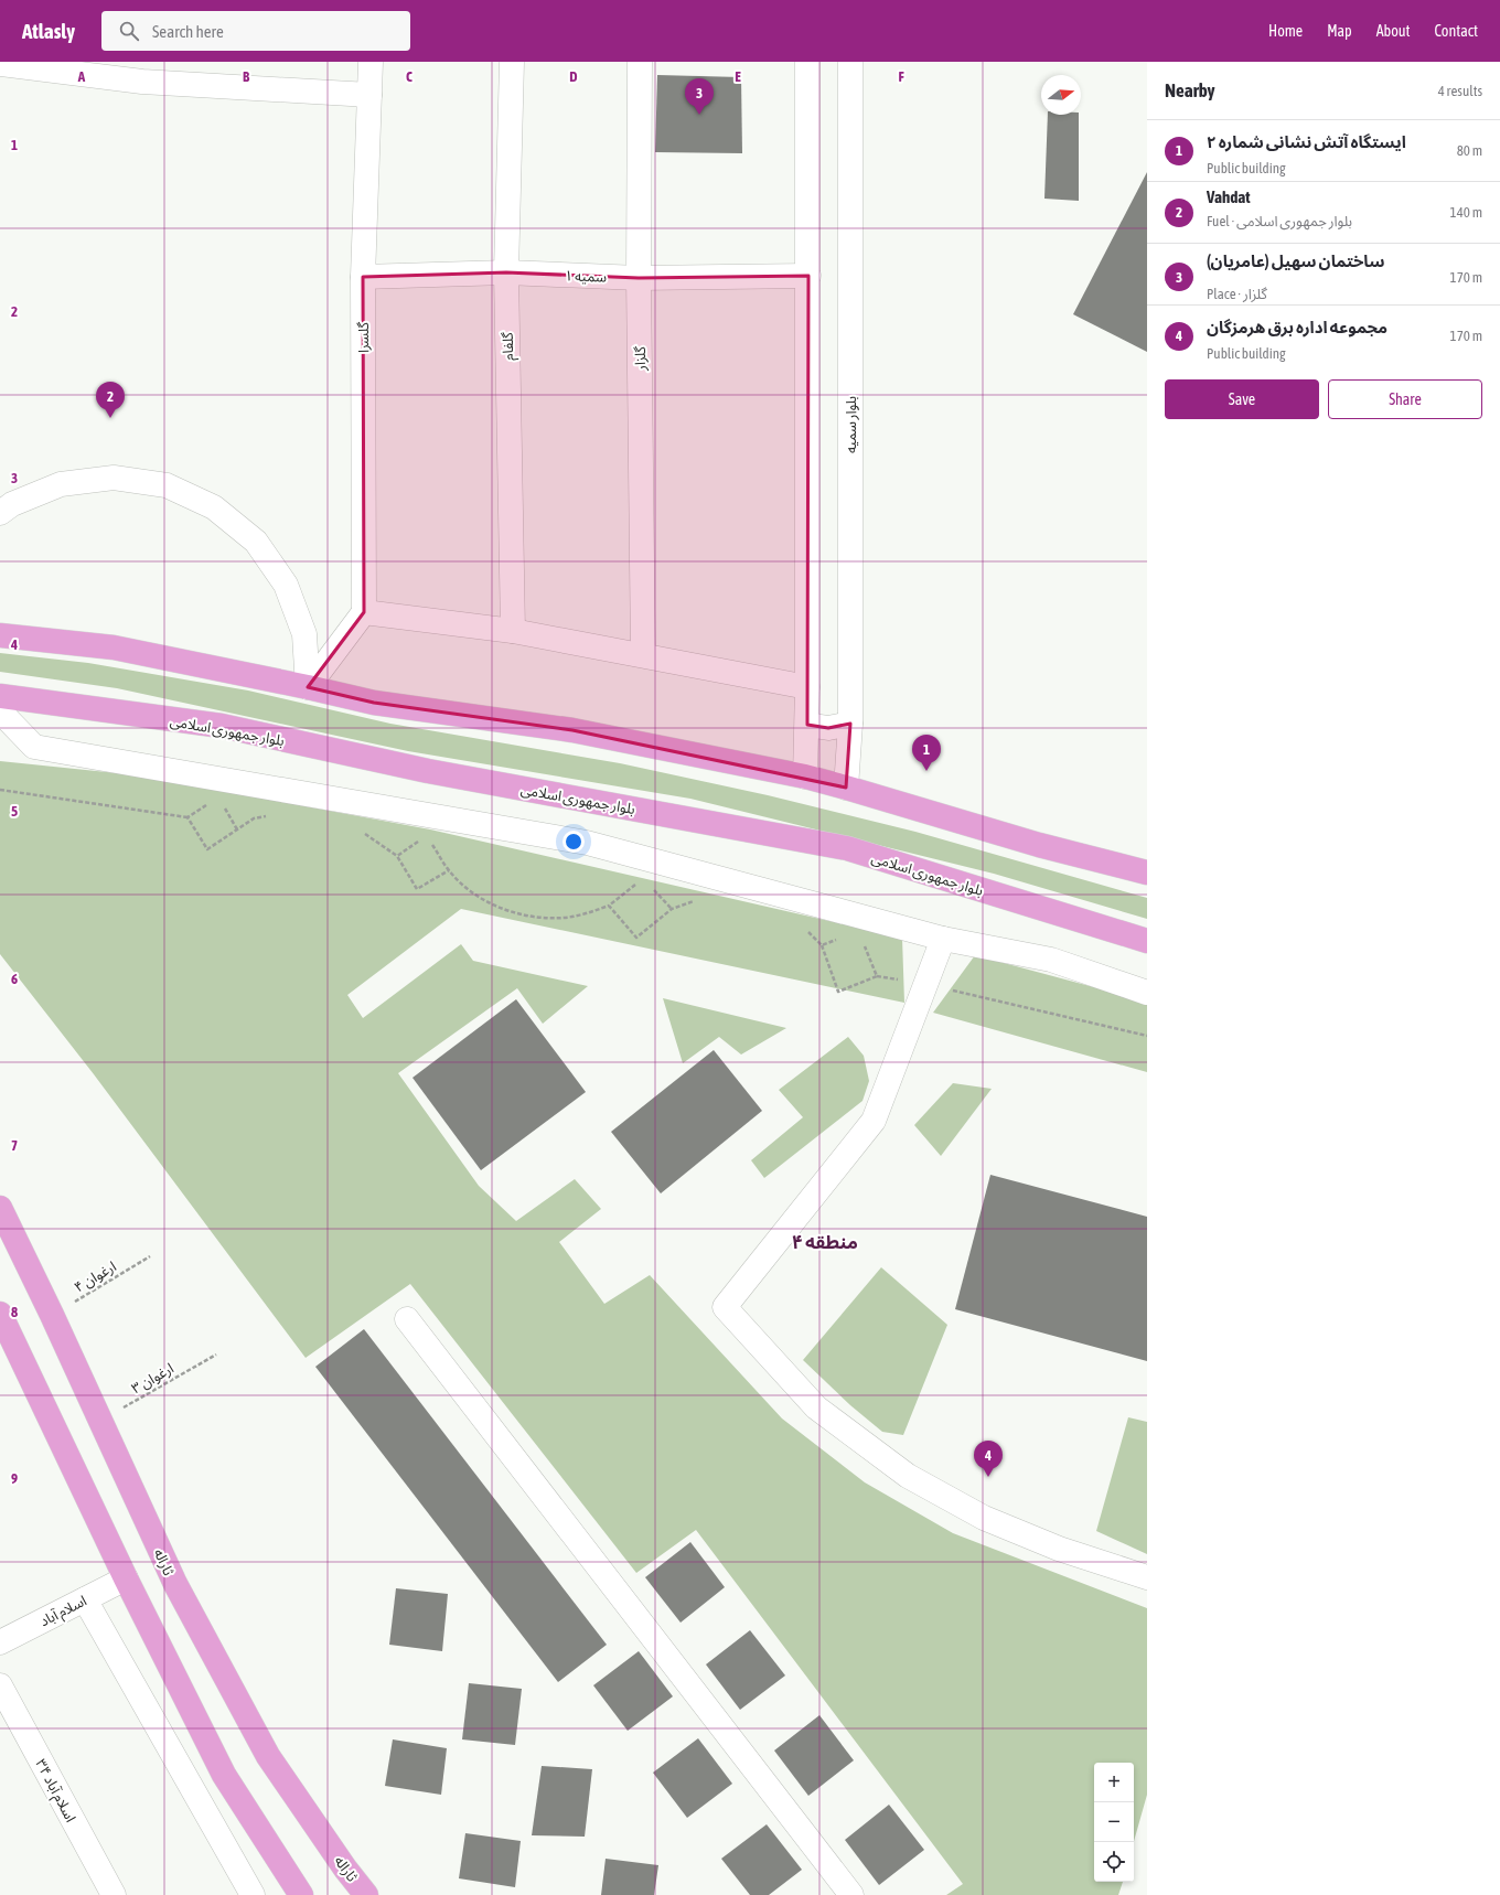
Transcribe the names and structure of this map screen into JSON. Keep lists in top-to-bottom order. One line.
{"streets":{"main road":["بلوار جمهوری اسلامی","ثاراله"],"street":["سمیه ۱","گلسرا","گلفام","گلزار","بلوار سمیه","اسلام آباد","اسلام آباد ۳۴"],"path":["ارغوان ۴","ارغوان ۳"]},"crossings":[["سمیه ۱","گلسرا"],["سمیه ۱","گلفام"],["سمیه ۱","گلزار"],["ارغوان ۴","ثاراله"],["ارغوان ۳","ثاراله"]],"districts":["منطقه ۴"],"north":"right","page":{"header":"Atlasly","search":"Search here","nav":["Home","Map","About","Contact"],"heading":["Nearby","4 results"],"pins":["3","2","1","4"],"list":[{"mark":"1","name":"ایستگاه آتش نشانی شماره ۲","note":"Public building","value":"80 m"},{"mark":"2","name":"Vahdat","note":"Fuel · بلوار جمهوری اسلامی","value":"140 m"},{"mark":"3","name":"ساختمان سهیل (عامریان)","note":"Place · گلزار","value":"170 m"},{"mark":"4","name":"مجموعه اداره برق هرمزگان","note":"Public building","value":"170 m"}],"buttons":["Save","Share"],"map_buttons":["+","−"]},"grid":{"columns":["A","B","C","D","E","F"],"rows":["1","2","3","4","5","6","7","8","9"]}}
